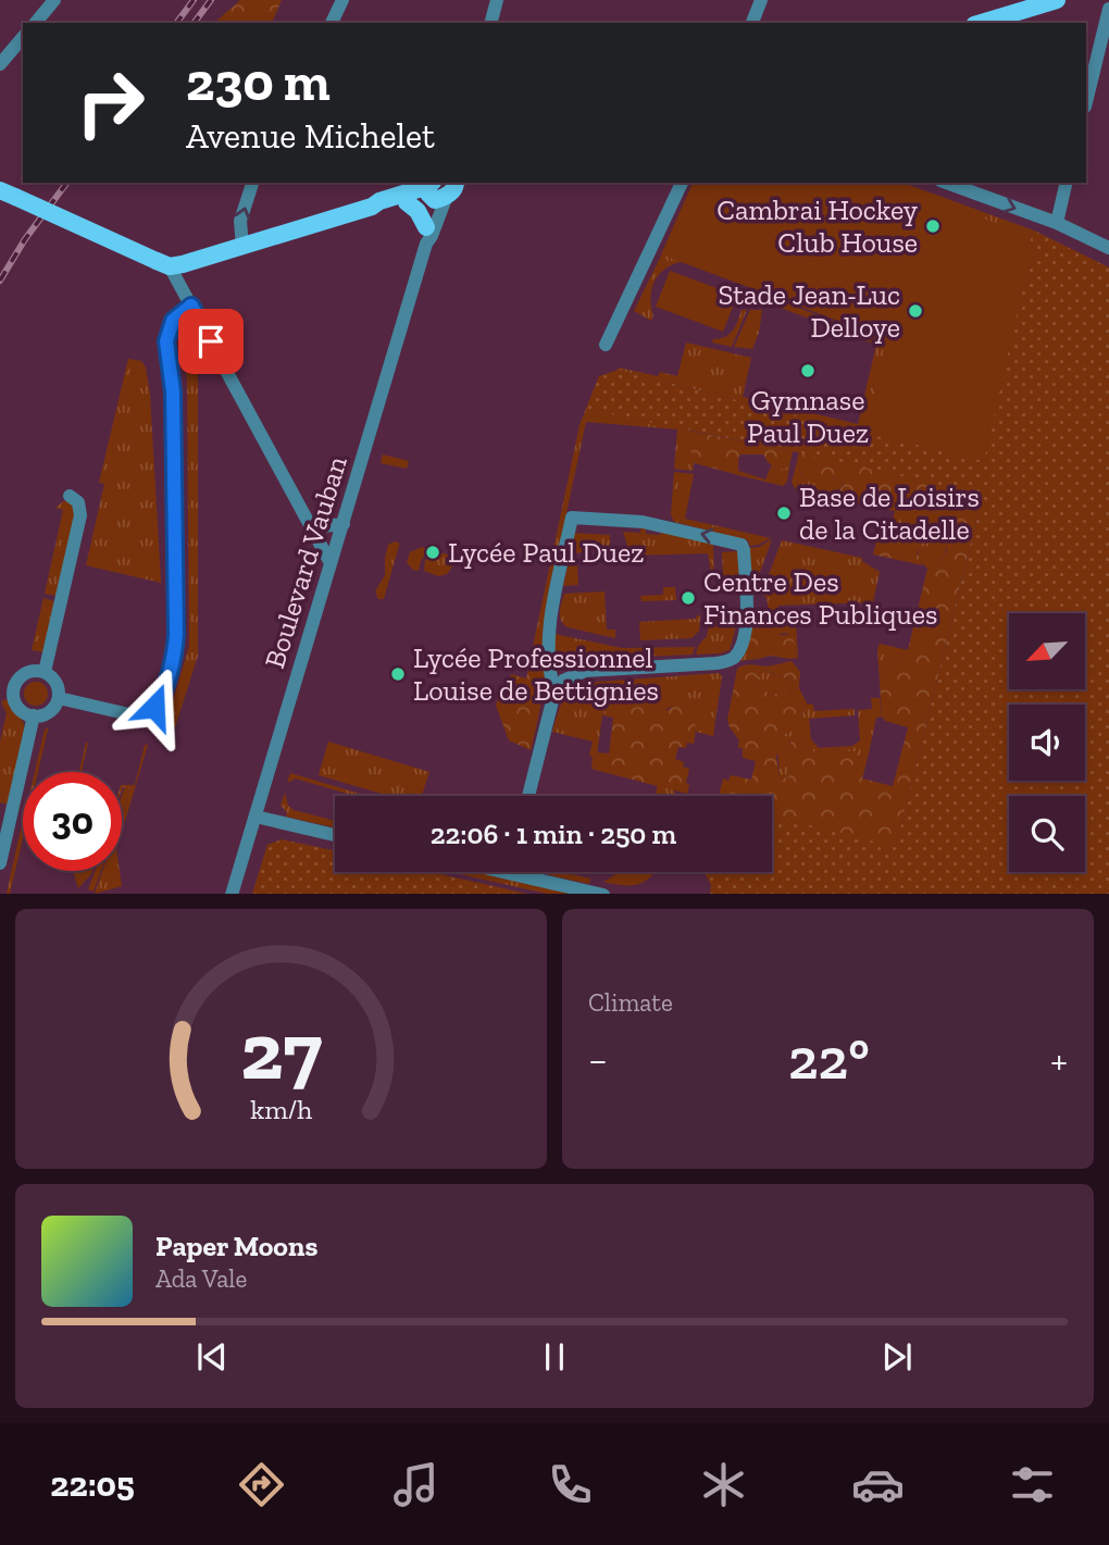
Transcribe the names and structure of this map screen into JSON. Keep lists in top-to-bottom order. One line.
{"streets":{"street":["Boulevard Vauban"]},"places":["Cambrai Hockey Club House","Stade Jean-Luc Delloye","Gymnase Paul Duez","Base de Loisirs de la Citadelle","Lycée Paul Duez","Centre Des Finances Publiques","Lycée Professionnel Louise de Bettignies"],"north":"bottom left","page":{"turn":["230 m","Avenue Michelet"],"limit":"30","trip":"22:06 · 1 min · 250 m","tile":"Climate","heat":["−","22°","+"],"song":["Paper Moons","Ada Vale"],"tabs":"22:05","gauge":["27","km/h"]}}
